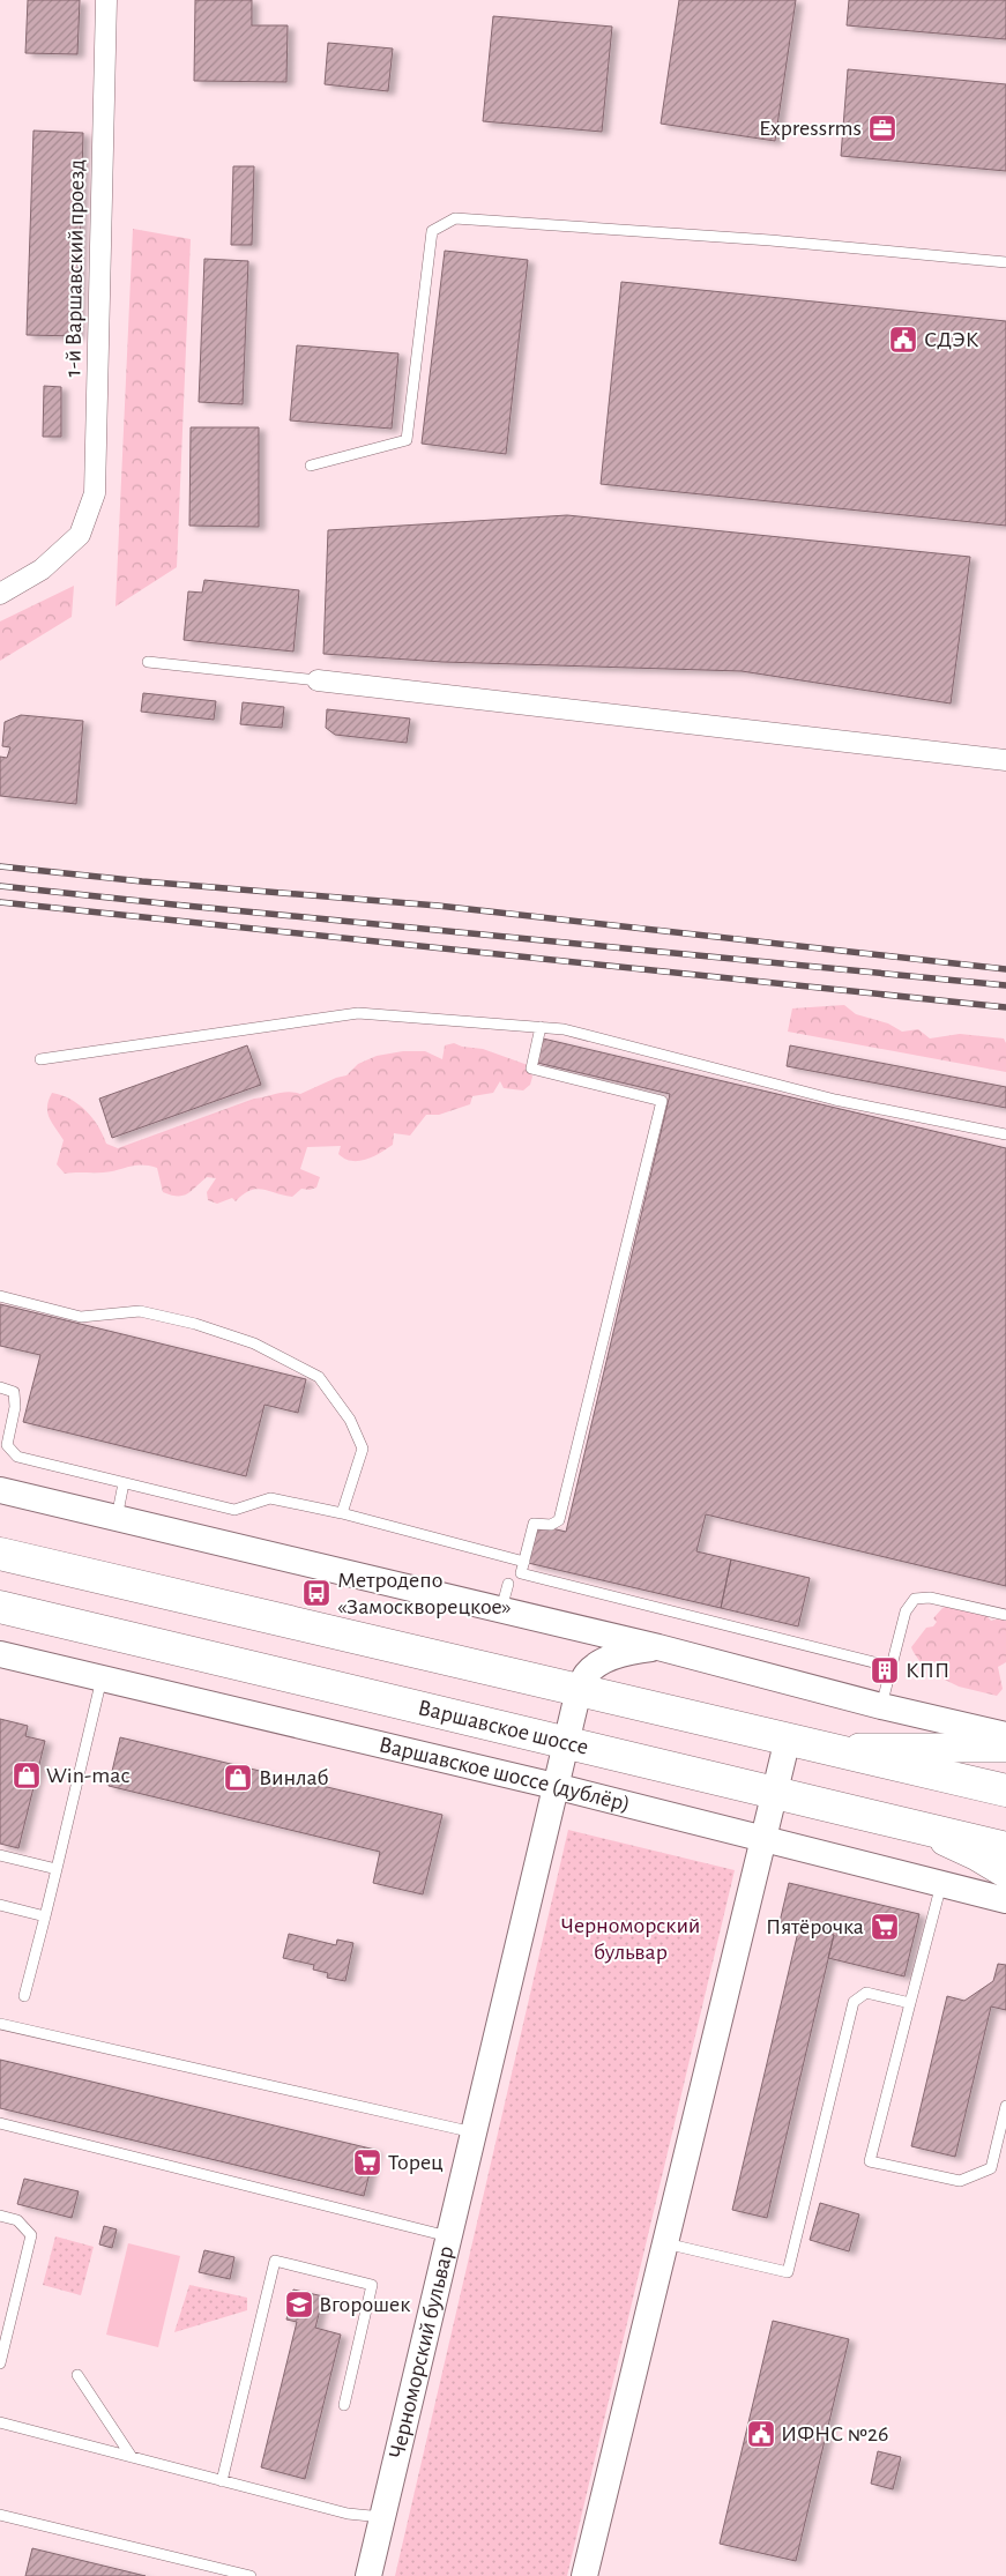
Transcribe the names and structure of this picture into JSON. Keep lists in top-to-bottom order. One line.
{"streets":{"main road":["Варшавское шоссе"],"street":["1-й Варшавский проезд","Варшавское шоссе (дублёр)","Черноморский бульвар"]},"crossings":[["Варшавское шоссе","Черноморский бульвар"],["Варшавское шоссе (дублёр)","Черноморский бульвар"]],"parks":["Черноморский бульвар"],"places":{"office":["Expressrms"],"public building":["СДЭК","ИФНС №26"],"bus stop":["Метродепо «Замоскворецкое»"],"building":["КПП"],"shop":["Win-mac","Винлаб"],"supermarket":["Пятёрочка","Торец"],"school or university":["Вгорошек"]}}
